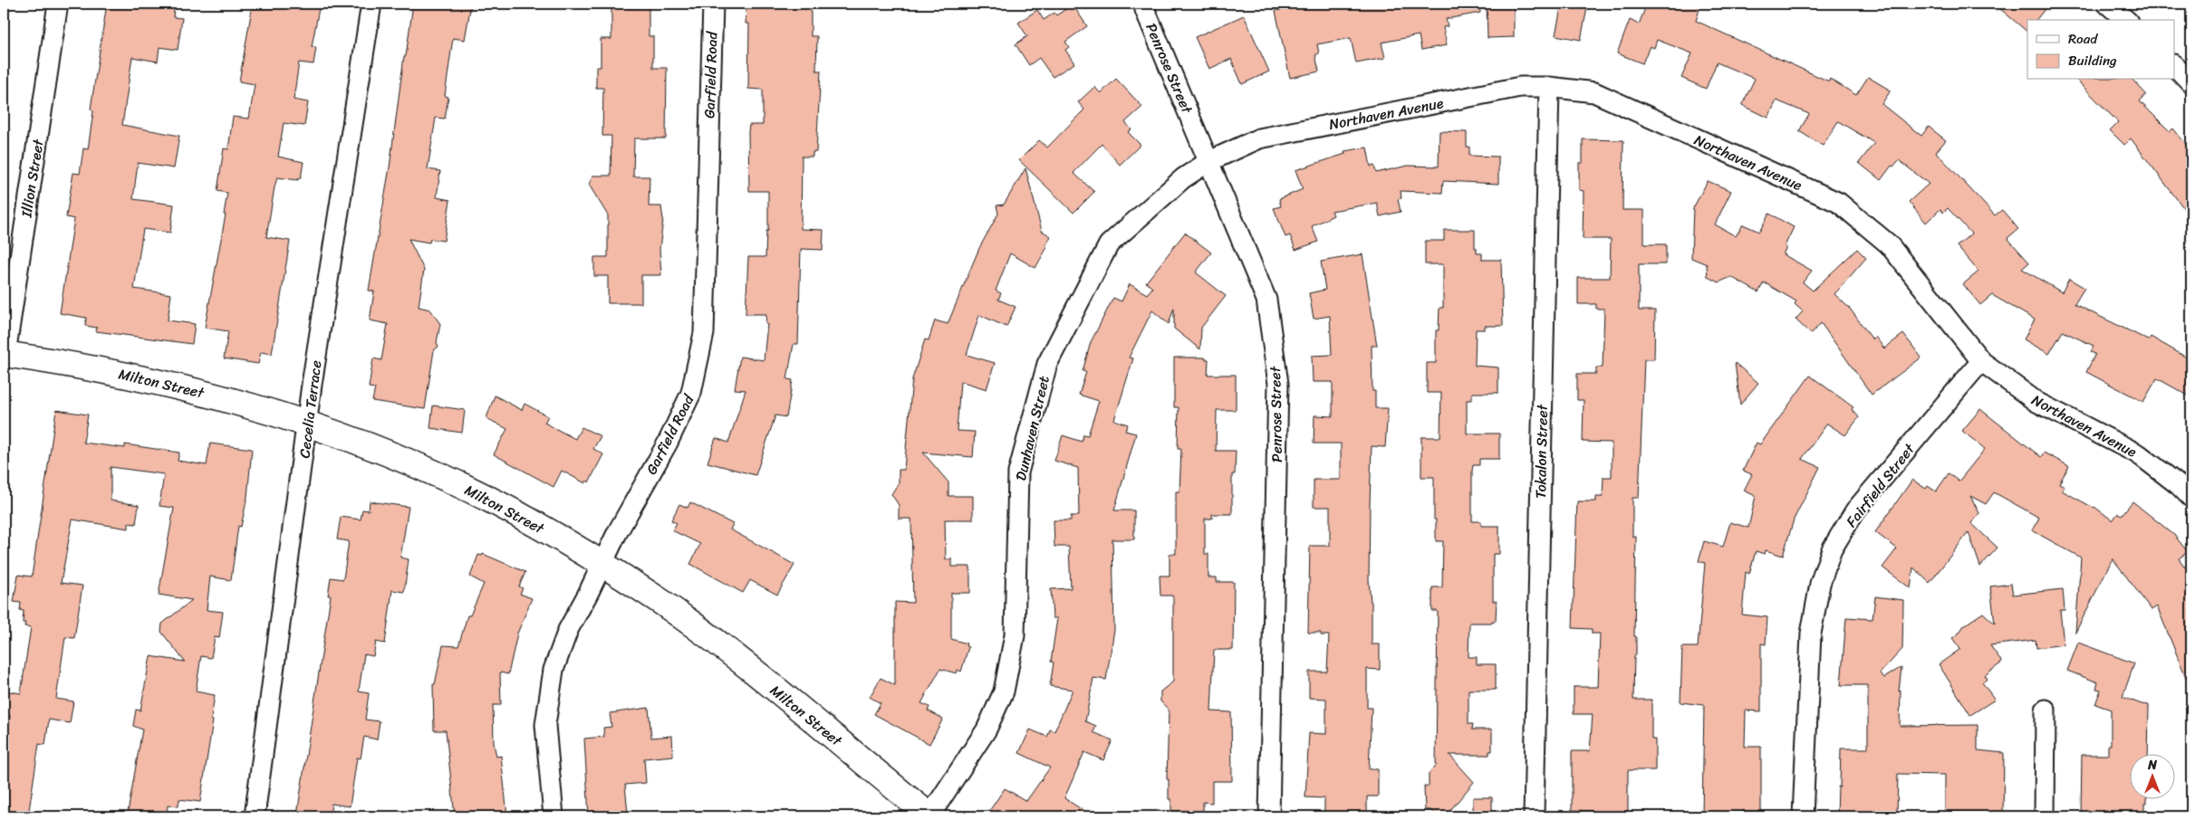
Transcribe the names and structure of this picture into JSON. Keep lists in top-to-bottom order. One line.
{"streets":{"main road":["Milton Street"],"street":["Penrose Street","Garfield Road","Northaven Avenue","Illion Street","Cecelia Terrace","Dunhaven Street","Tokalon Street","Fairfield Street"]},"crossings":[["Penrose Street","Northaven Avenue"],["Penrose Street","Dunhaven Street"],["Garfield Road","Milton Street"],["Northaven Avenue","Dunhaven Street"],["Northaven Avenue","Tokalon Street"],["Northaven Avenue","Fairfield Street"],["Illion Street","Milton Street"],["Milton Street","Cecelia Terrace"],["Milton Street","Dunhaven Street"]],"legend":["Road","Building"],"north":"top"}
